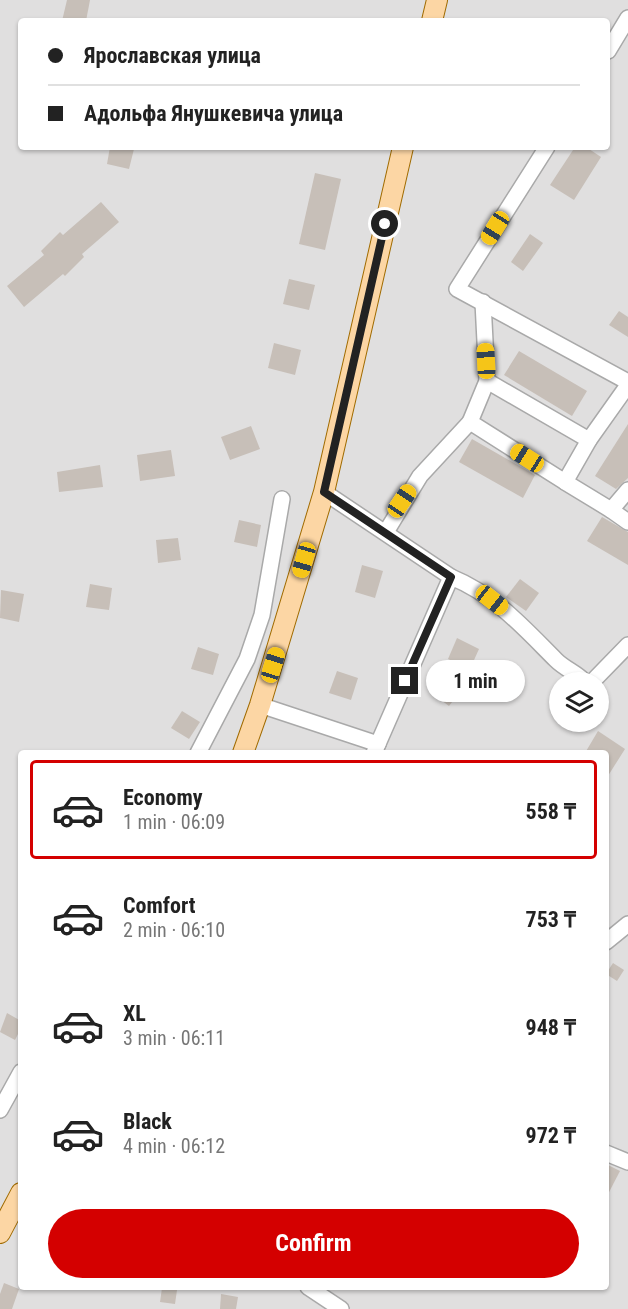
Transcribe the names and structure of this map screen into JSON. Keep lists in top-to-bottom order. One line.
{"page":{"banner":["Ярославская улица","Адольфа Янушкевича улица"],"bubble":"1 min","list":[{"name":"Economy","note":"1 min · 06:09","value":"558 ₸"},{"name":"Comfort","note":"2 min · 06:10","value":"753 ₸"},{"name":"XL","note":"3 min · 06:11","value":"948 ₸"},{"name":"Black","note":"4 min · 06:12","value":"972 ₸"}],"buttons":"Confirm"}}
